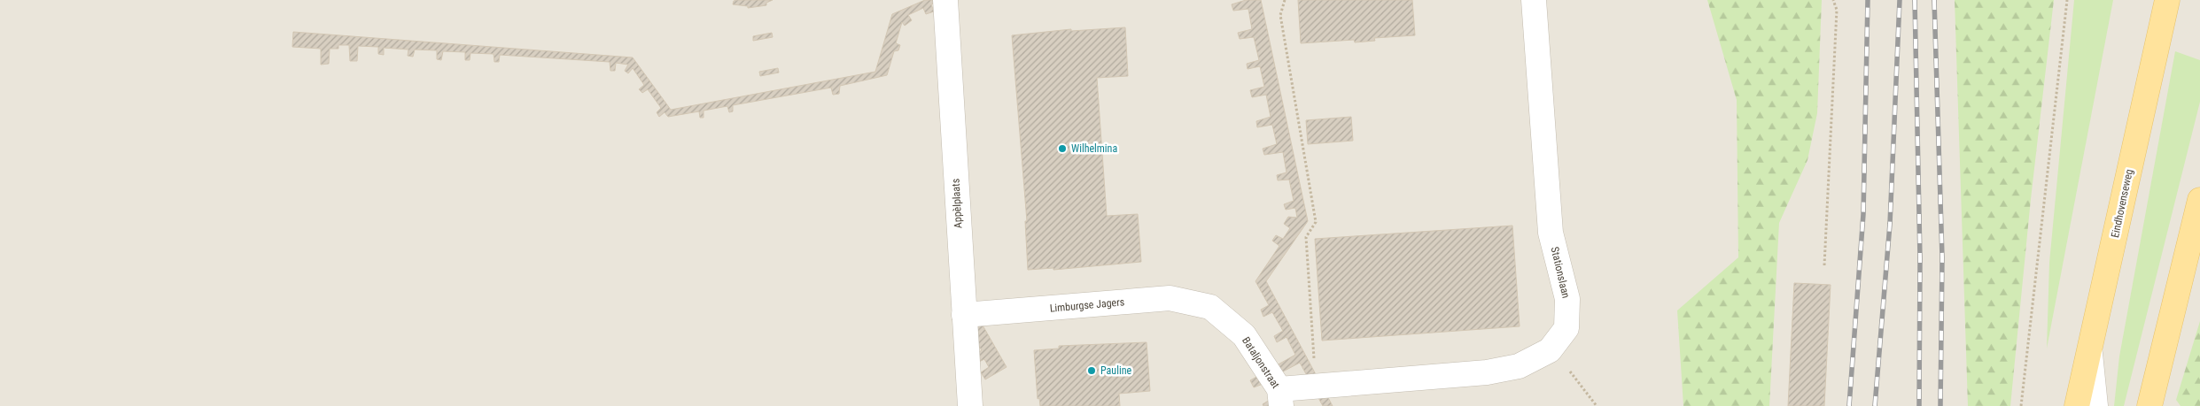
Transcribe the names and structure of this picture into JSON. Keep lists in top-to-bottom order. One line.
{"streets":{"main road":["Eindhovenseweg"],"street":["Appèlplaats","Stationslaan","Limburgse Jagers","Bataljonstraat"]},"crossings":[["Appèlplaats","Limburgse Jagers"],["Stationslaan","Bataljonstraat"],["Limburgse Jagers","Bataljonstraat"]],"places":["Wilhelmina","Pauline"]}
